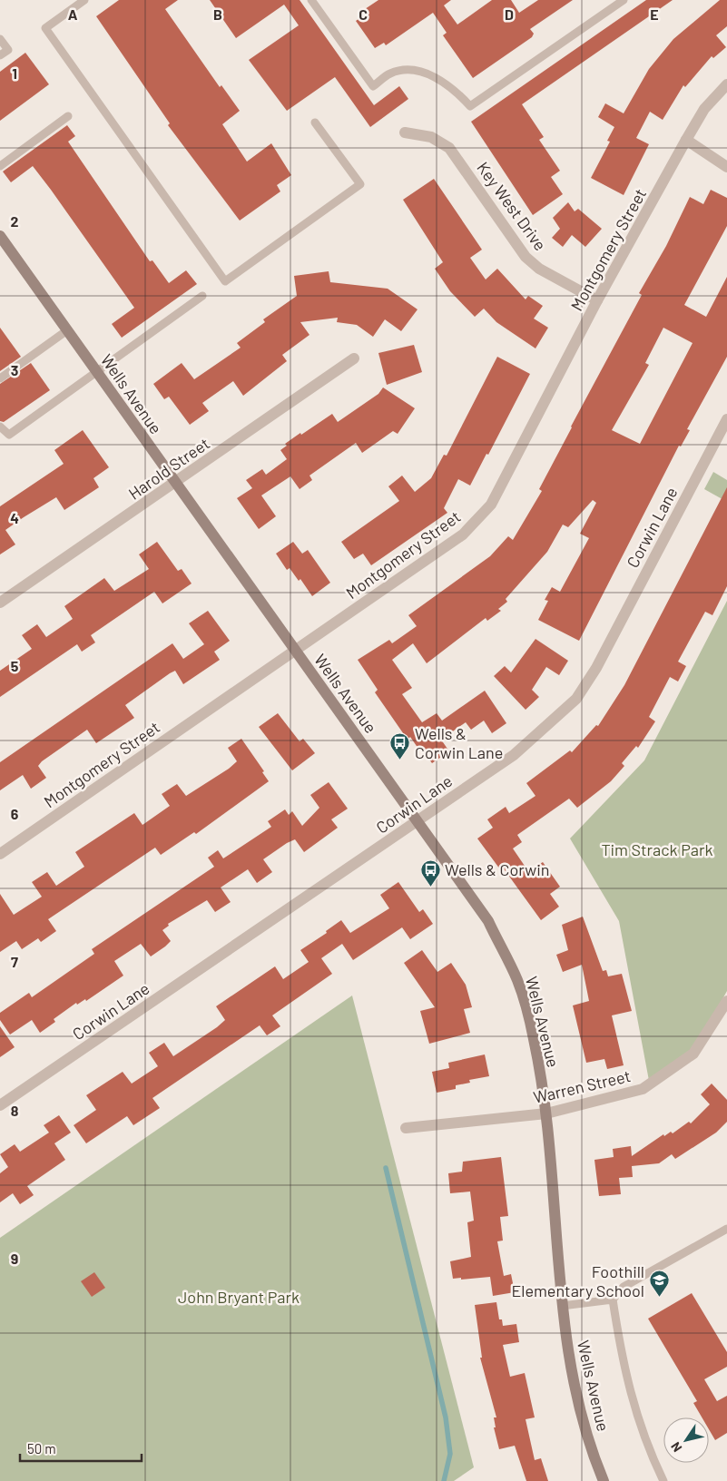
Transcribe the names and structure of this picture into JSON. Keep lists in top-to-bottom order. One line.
{"streets":{"main road":["Wells Avenue"],"street":["Key West Drive","Montgomery Street","Harold Street","Corwin Lane","Warren Street"]},"crossings":[["Key West Drive","Montgomery Street"],["Montgomery Street","Wells Avenue"],["Wells Avenue","Harold Street"],["Wells Avenue","Corwin Lane"],["Wells Avenue","Warren Street"]],"parks":["Tim Strack Park","John Bryant Park"],"places":{"bus stop":["Wells & Corwin Lane","Wells & Corwin"],"school or university":["Foothill Elementary School"]},"scale_bar":"50 m","north":"bottom left","grid":{"columns":["A","B","C","D","E"],"rows":["1","2","3","4","5","6","7","8","9"]}}
